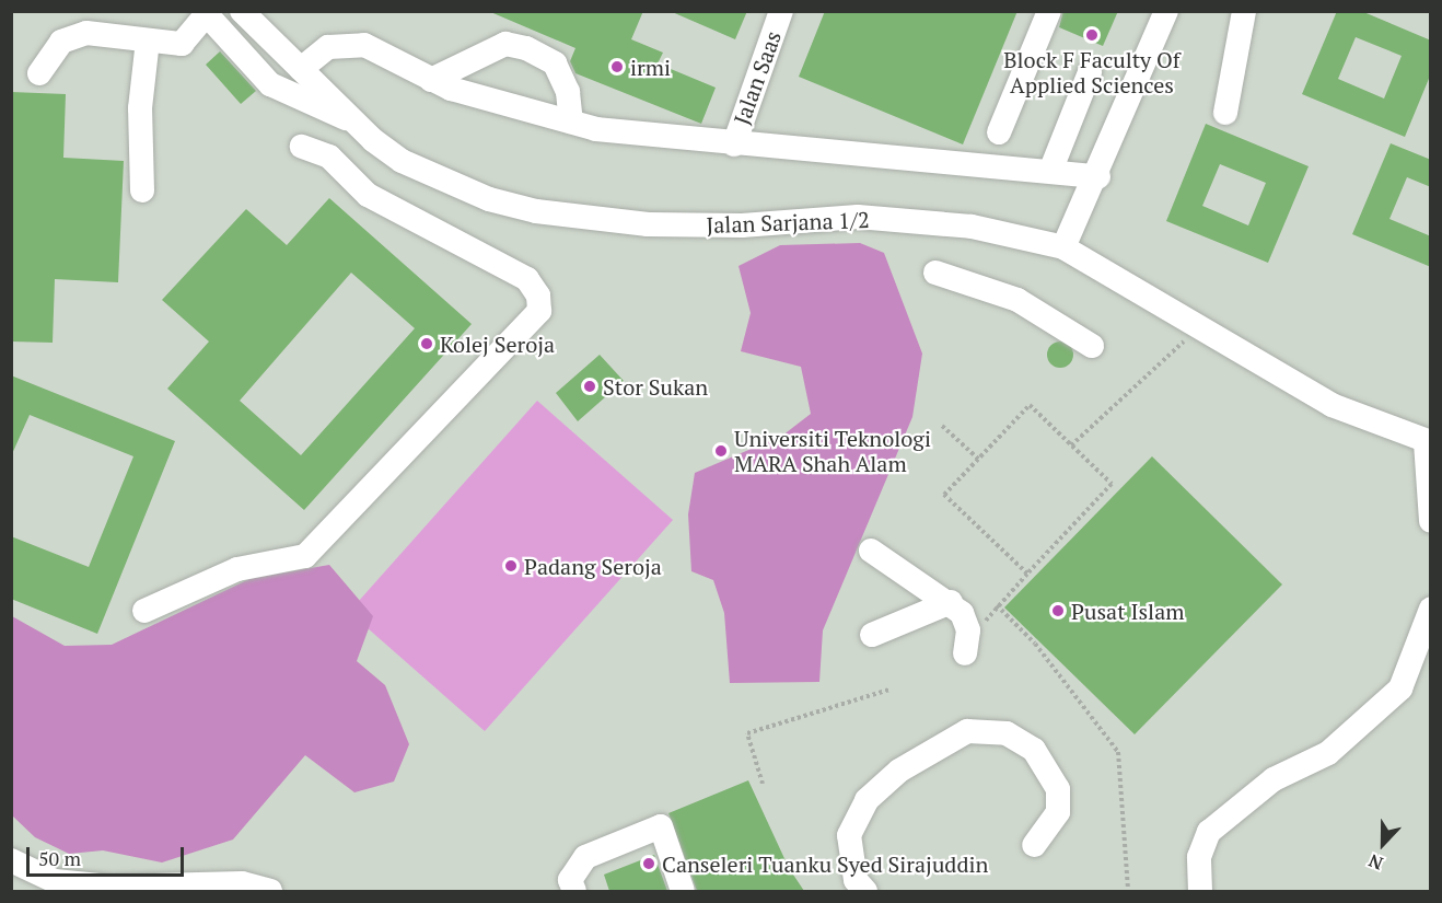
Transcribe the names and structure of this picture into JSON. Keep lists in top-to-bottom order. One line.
{"streets":{"street":["Jalan Saas","Jalan Sarjana 1/2"]},"places":["Block F Faculty Of Applied Sciences","irmi","Kolej Seroja","Stor Sukan","Universiti Teknologi MARA Shah Alam","Padang Seroja","Pusat Islam","Canseleri Tuanku Syed Sirajuddin"],"scale_bar":"50 m","north":"bottom"}
